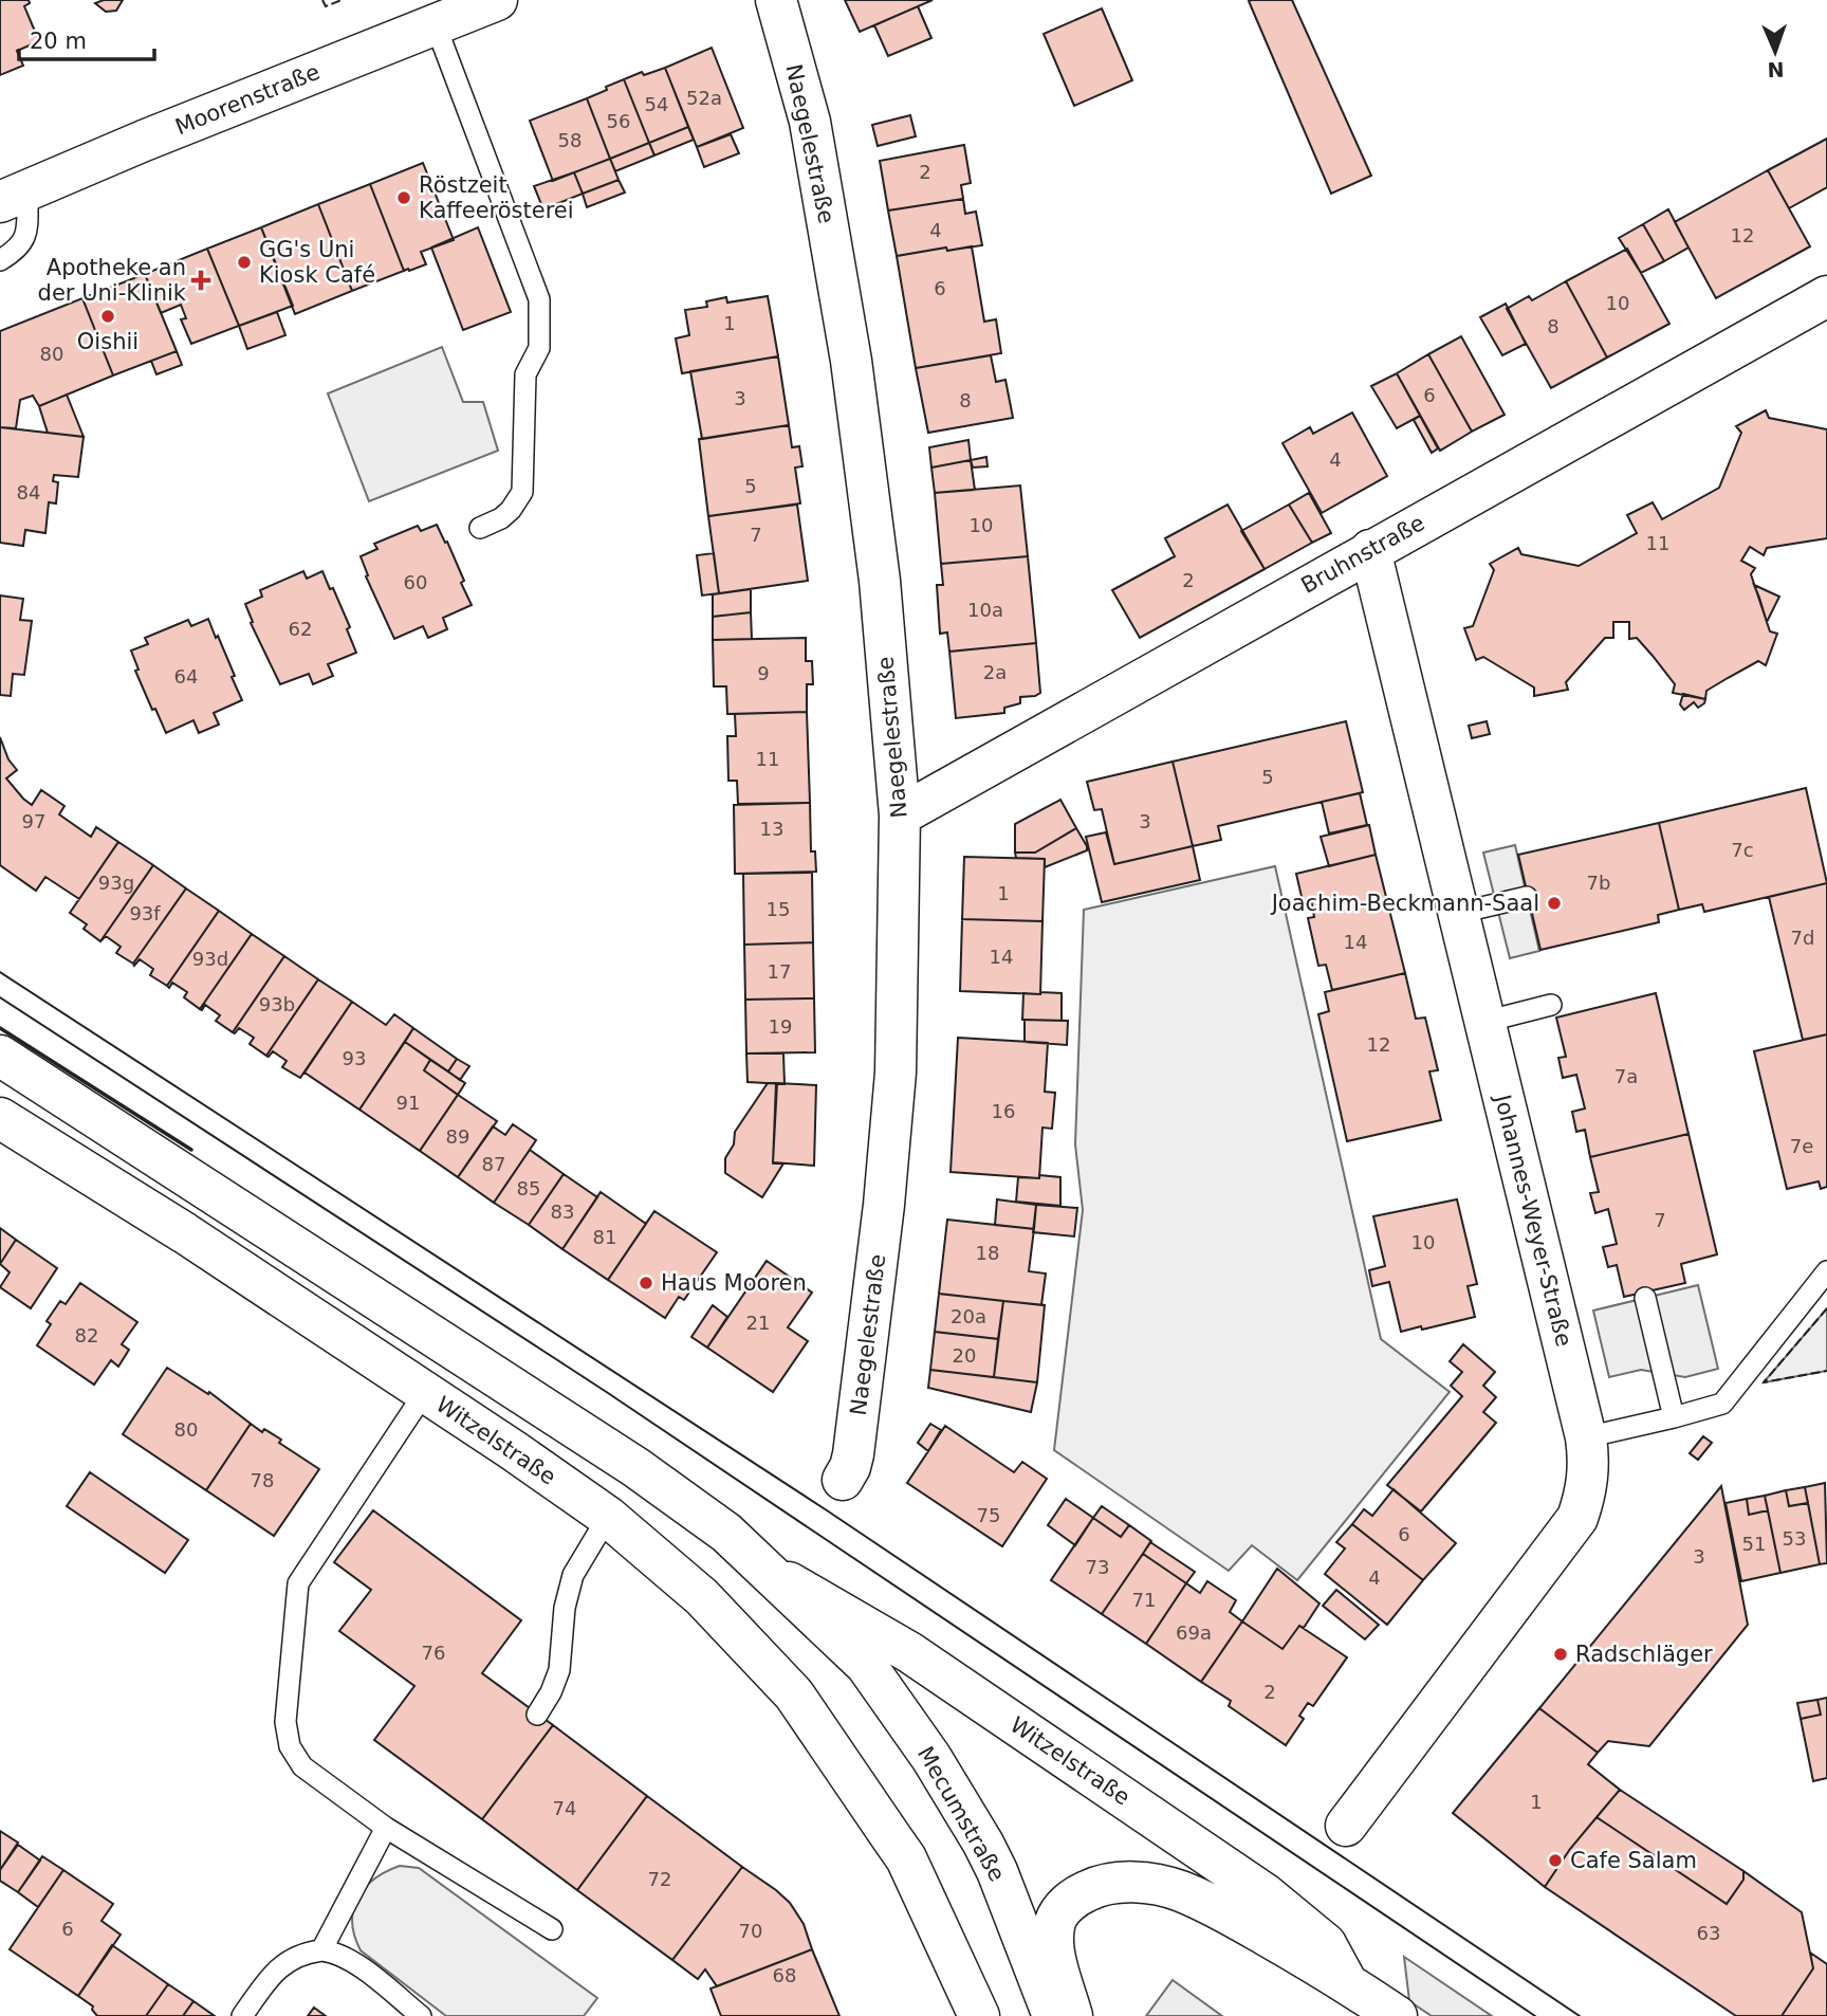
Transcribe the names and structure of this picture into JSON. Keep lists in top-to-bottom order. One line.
{"streets":{"street":["Moorenstraße","Naegelestraße","Bruhnstraße","Johannes-Weyer-Straße","Witzelstraße","Mecumstraße"]},"crossings":[["Naegelestraße","Bruhnstraße"],["Bruhnstraße","Johannes-Weyer-Straße"],["Witzelstraße","Mecumstraße"]],"places":{"other":["Röstzeit Kaffeerösterei","GG's Uni Kiosk Café","Oishii","Joachim-Beckmann-Saal","Haus Mooren","Radschläger","Cafe Salam"],"health":["Apotheke an der Uni-Klinik"]},"house_numbers":["52a","54","56","58","2","4","12","6","10","1","8","80","6","3","8","4","5","84","10","7","11","2","60","10a","62","2a","9","64","11","5","97","3","13","7c","93g","7b","1","15","93f","7d","14","14","93d","17","93b","19","12","93","7a","91","16","89","7e","87","85","83","7","81","10","18","20a","21","82","20","80","78","75","6","53","51","3","73","4","71","69a","76","2","1","74","72","6","70","63","68"],"scale_bar":"20 m","north":"bottom"}
